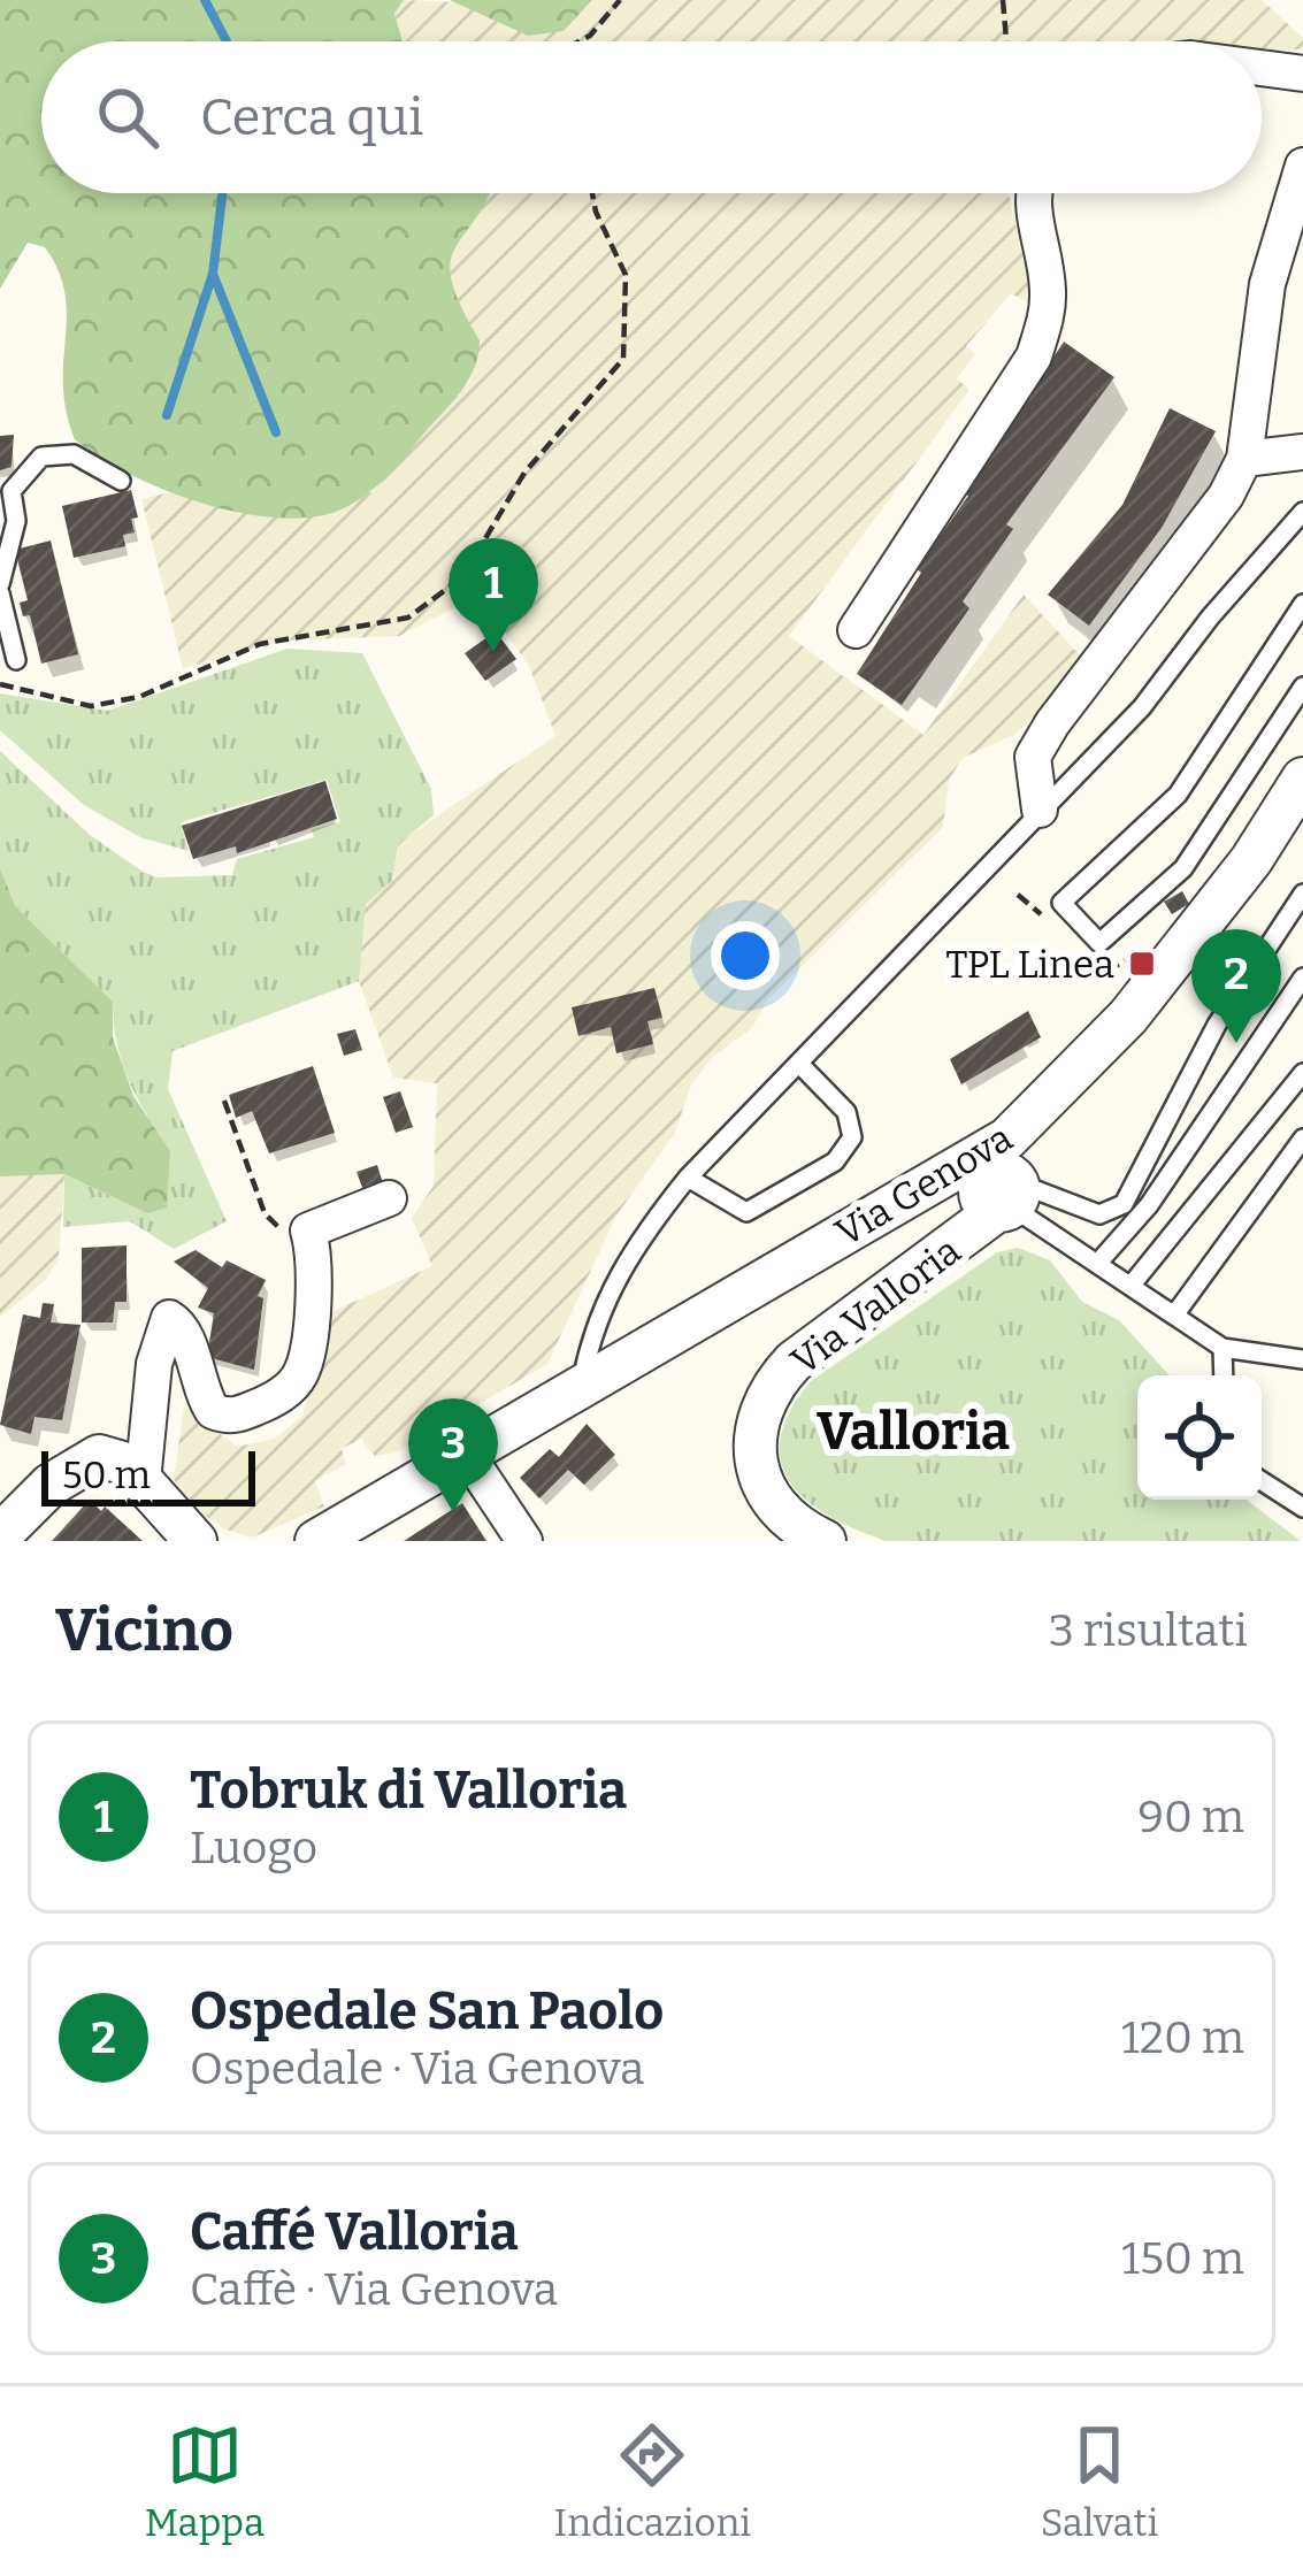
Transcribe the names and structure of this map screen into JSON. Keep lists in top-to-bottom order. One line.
{"streets":{"street":["Via Genova","Via Valloria"]},"crossings":[["Via Genova","Via Valloria"]],"districts":["Valloria"],"places":{"transit":["TPL Linea"]},"scale_bar":"50 m","page":{"search":"Cerca qui","pins":["1","2","3"],"scale":"50 m","heading":["Vicino","3 risultati"],"list":[{"mark":"1","name":"Tobruk di Valloria","note":"Luogo","value":"90 m"},{"mark":"2","name":"Ospedale San Paolo","note":"Ospedale · Via Genova","value":"120 m"},{"mark":"3","name":"Caffé Valloria","note":"Caffè · Via Genova","value":"150 m"}],"nav":["Mappa","Indicazioni","Salvati"]}}
